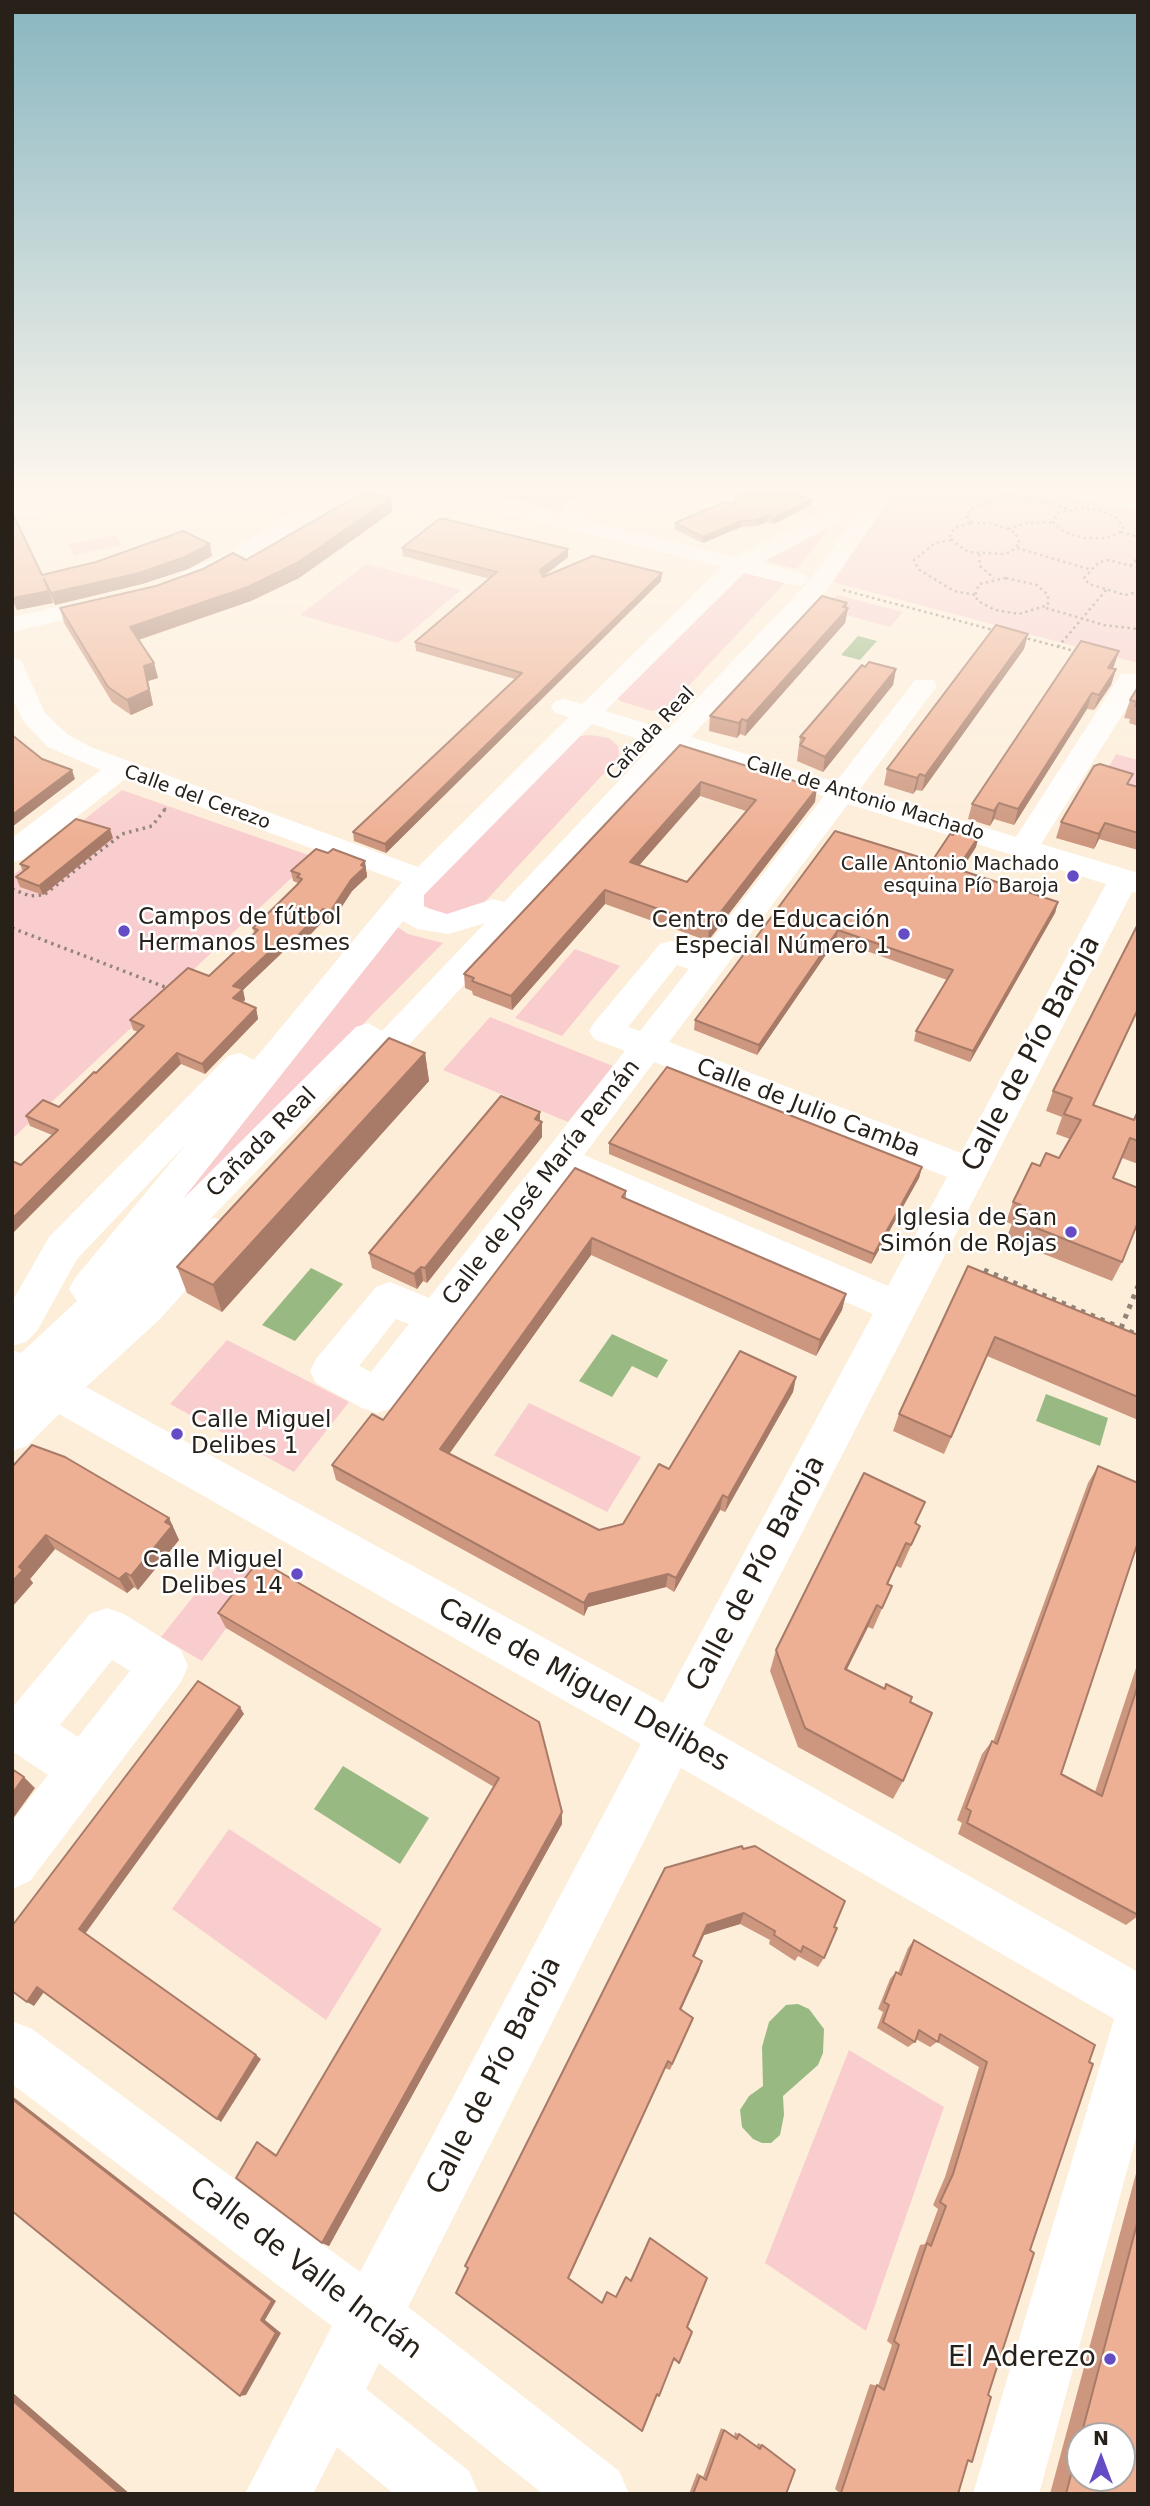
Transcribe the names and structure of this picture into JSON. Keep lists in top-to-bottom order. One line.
{"streets":{"street":["Cañada Real","Calle del Cerezo","Calle de Antonio Machado","Calle de Pío Baroja","Calle de Julio Camba","Calle de José María Pemán","Calle de Miguel Delibes","Calle de Valle Inclán"]},"crossings":[["Cañada Real","Calle del Cerezo"],["Cañada Real","Calle de Antonio Machado"],["Cañada Real","Calle de Miguel Delibes"],["Calle de Antonio Machado","Calle de Pío Baroja"],["Calle de Antonio Machado","Calle de José María Pemán"],["Calle de Pío Baroja","Calle de Julio Camba"],["Calle de Pío Baroja","Calle de Miguel Delibes"],["Calle de Pío Baroja","Calle de Valle Inclán"],["Calle de Julio Camba","Calle de José María Pemán"]],"places":["Calle Antonio Machado esquina Pío Baroja","Campos de fútbol Hermanos Lesmes","Centro de Educación Especial Número 1","Iglesia de San Simón de Rojas","Calle Miguel Delibes 1","Calle Miguel Delibes 14","El Aderezo"],"north":"top"}
